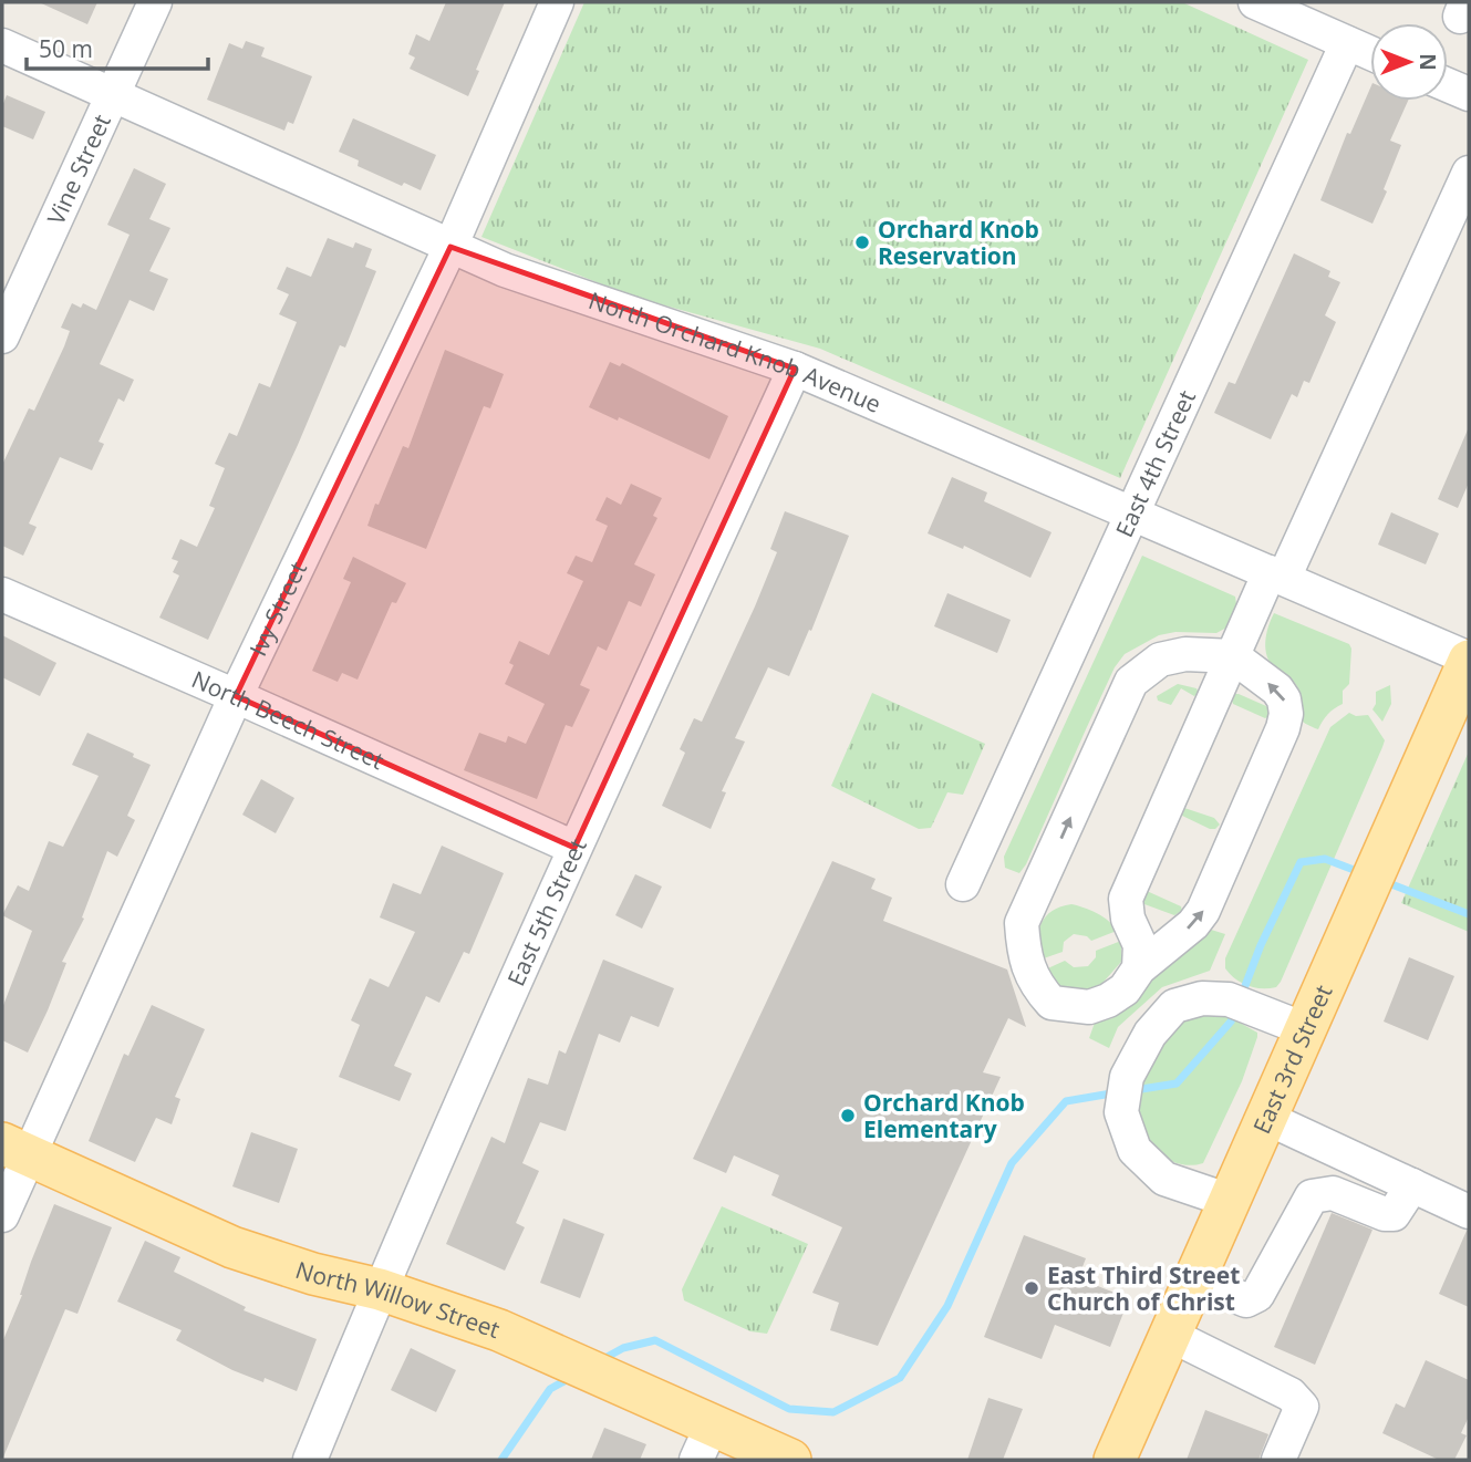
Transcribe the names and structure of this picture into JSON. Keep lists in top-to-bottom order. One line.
{"streets":{"main road":["East 3rd Street","North Willow Street"],"street":["Vine Street","North Orchard Knob Avenue","East 4th Street","Ivy Street","North Beech Street","East 5th Street"]},"crossings":[["Vine Street","North Orchard Knob Avenue"],["North Orchard Knob Avenue","East 4th Street"],["North Orchard Knob Avenue","Ivy Street"],["North Orchard Knob Avenue","East 5th Street"],["North Orchard Knob Avenue","East 3rd Street"],["Ivy Street","North Beech Street"],["Ivy Street","North Willow Street"],["North Beech Street","East 5th Street"],["East 5th Street","North Willow Street"]],"places":["Orchard Knob Reservation","Orchard Knob Elementary","East Third Street Church of Christ"],"scale_bar":"50 m","north":"right"}
